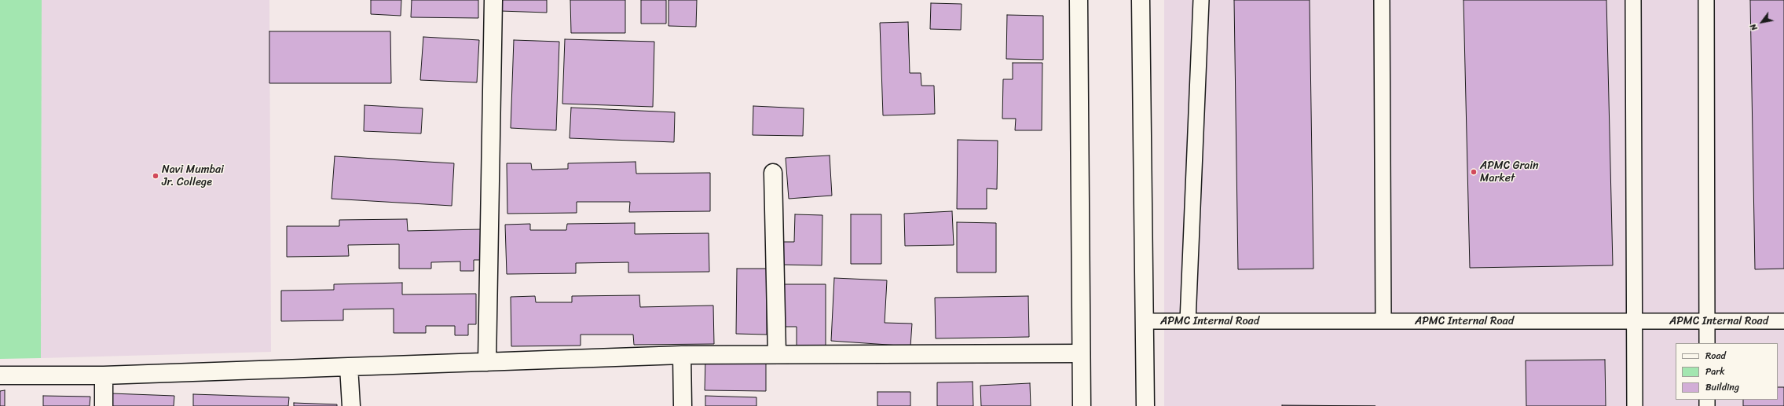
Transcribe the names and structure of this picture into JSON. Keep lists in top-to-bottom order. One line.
{"streets":{"lane":["APMC Internal Road"]},"places":["APMC Grain Market","Navi Mumbai Jr. College"],"legend":["Road","Park","Building"],"north":"bottom left"}
